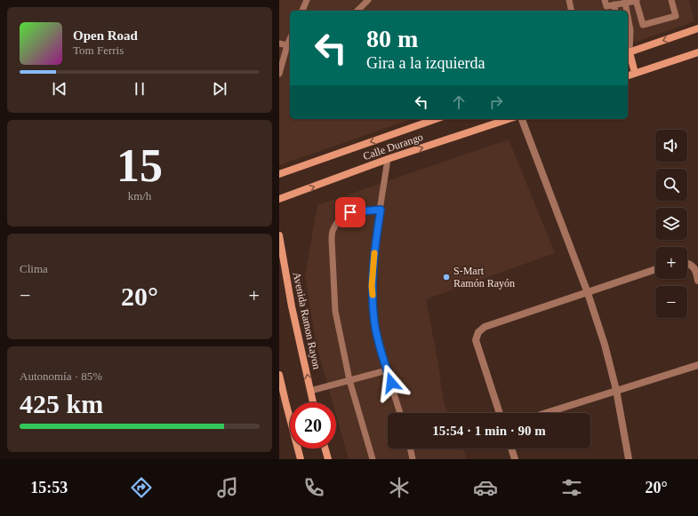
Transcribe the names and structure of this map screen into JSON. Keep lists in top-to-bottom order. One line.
{"streets":{"main road":["Calle Durango","Avenida Ramon Rayon"]},"one_way":["Avenida Ramon Rayon"],"places":["S-Mart Ramón Rayón"],"page":{"turn":["80 m","Gira a la izquierda"],"song":["Open Road","Tom Ferris"],"tile":[["15","km/h"],"Clima",["Autonomía · 85%","425 km"]],"map_buttons":["+","−"],"heat":["−","20°","+"],"limit":"20","trip":"15:54 · 1 min · 90 m","tabs":["15:53","20°"]}}
